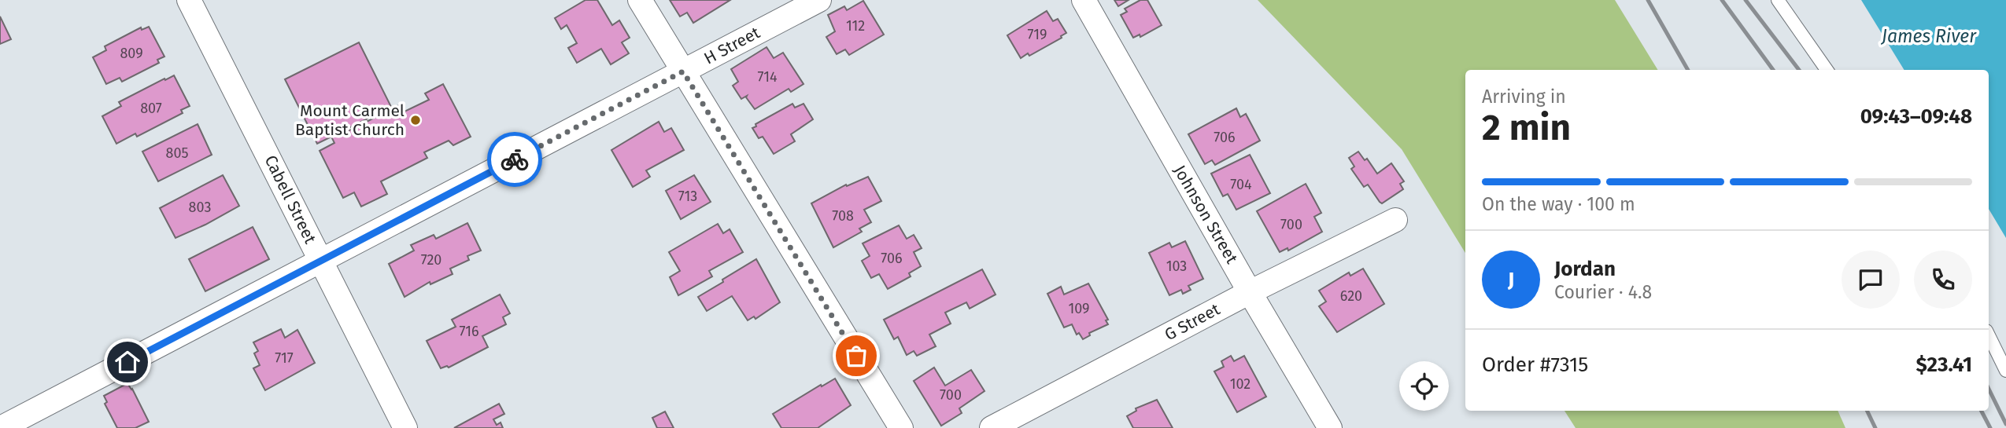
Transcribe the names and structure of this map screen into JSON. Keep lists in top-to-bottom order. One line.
{"streets":{"street":["H Street","Cabell Street","Johnson Street","G Street"]},"crossings":[["H Street","Cabell Street"],["Johnson Street","G Street"]],"water":["James River"],"places":["Mount Carmel Baptist Church"],"house_numbers":["112","719","809","714","807","706","805","704","713","803","708","700","706","720","103","620","109","716","717","102","700"],"page":{"heading":["2 min","Arriving in","09:43–09:48"],"panel":["Jordan","Courier · 4.8","Order #7315","$23.41"],"bar":"On the way · 100 m","round":"J"}}
